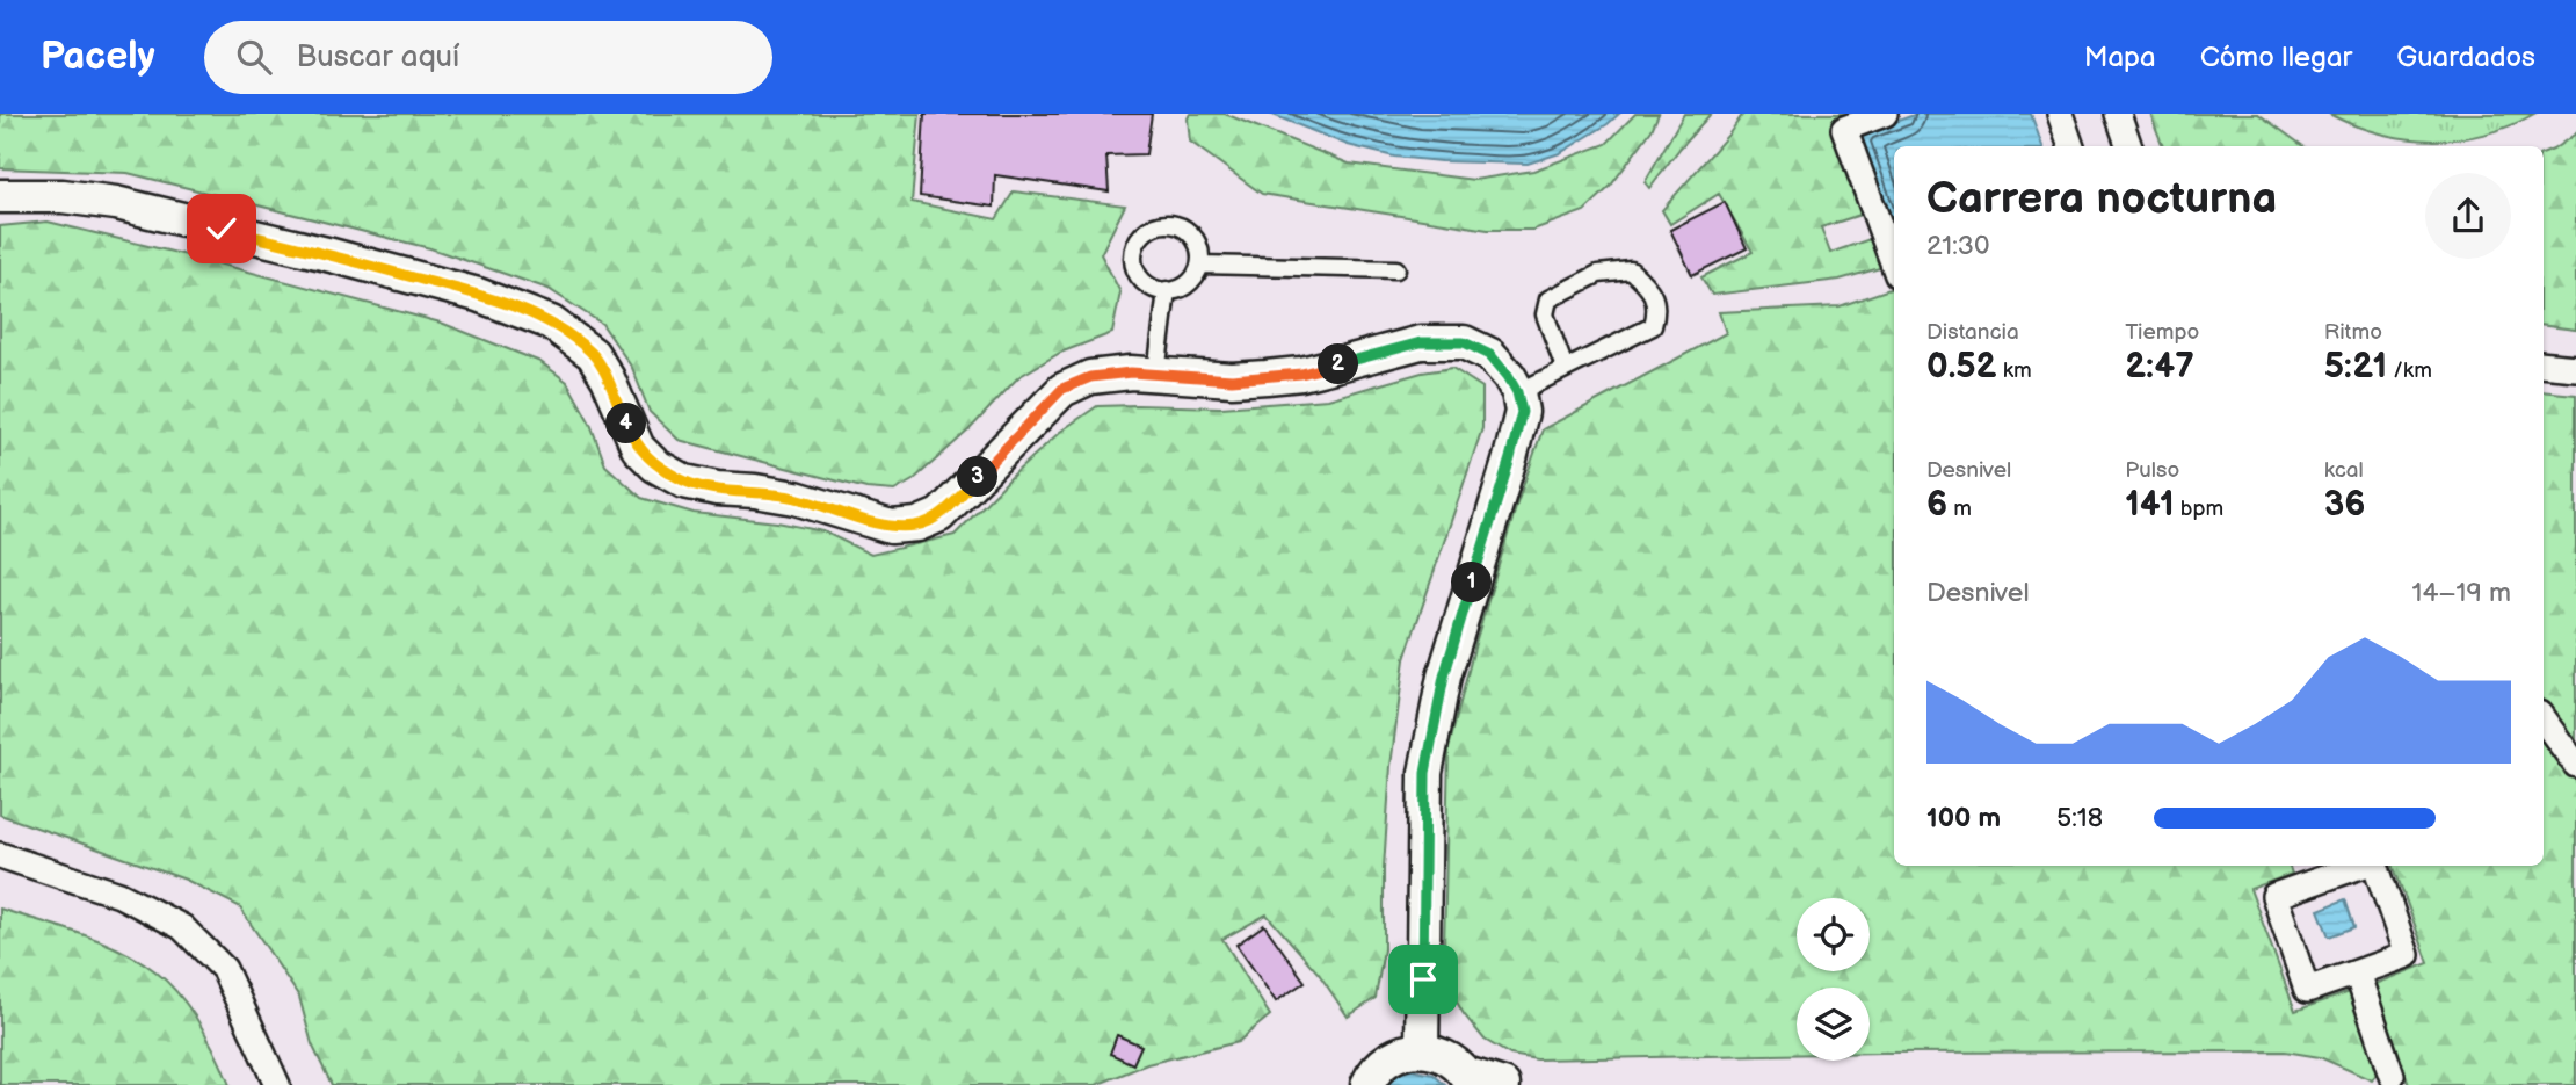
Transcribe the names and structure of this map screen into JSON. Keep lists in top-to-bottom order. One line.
{"page":{"header":"Pacely","search":"Buscar aquí","nav":["Mapa","Cómo llegar","Guardados"],"heading":["Carrera nocturna","21:30"],"stats":[["Distancia","0.52 km"],["Tiempo","2:47"],["Ritmo","5:21 /km"],["Desnivel","6 m"],["Pulso","141 bpm"],["kcal","36"]],"pins":["2","4","3","1"],"chart":["Desnivel","14–19 m"],"list":[{"name":"100 m","note":"5:18"}]}}
